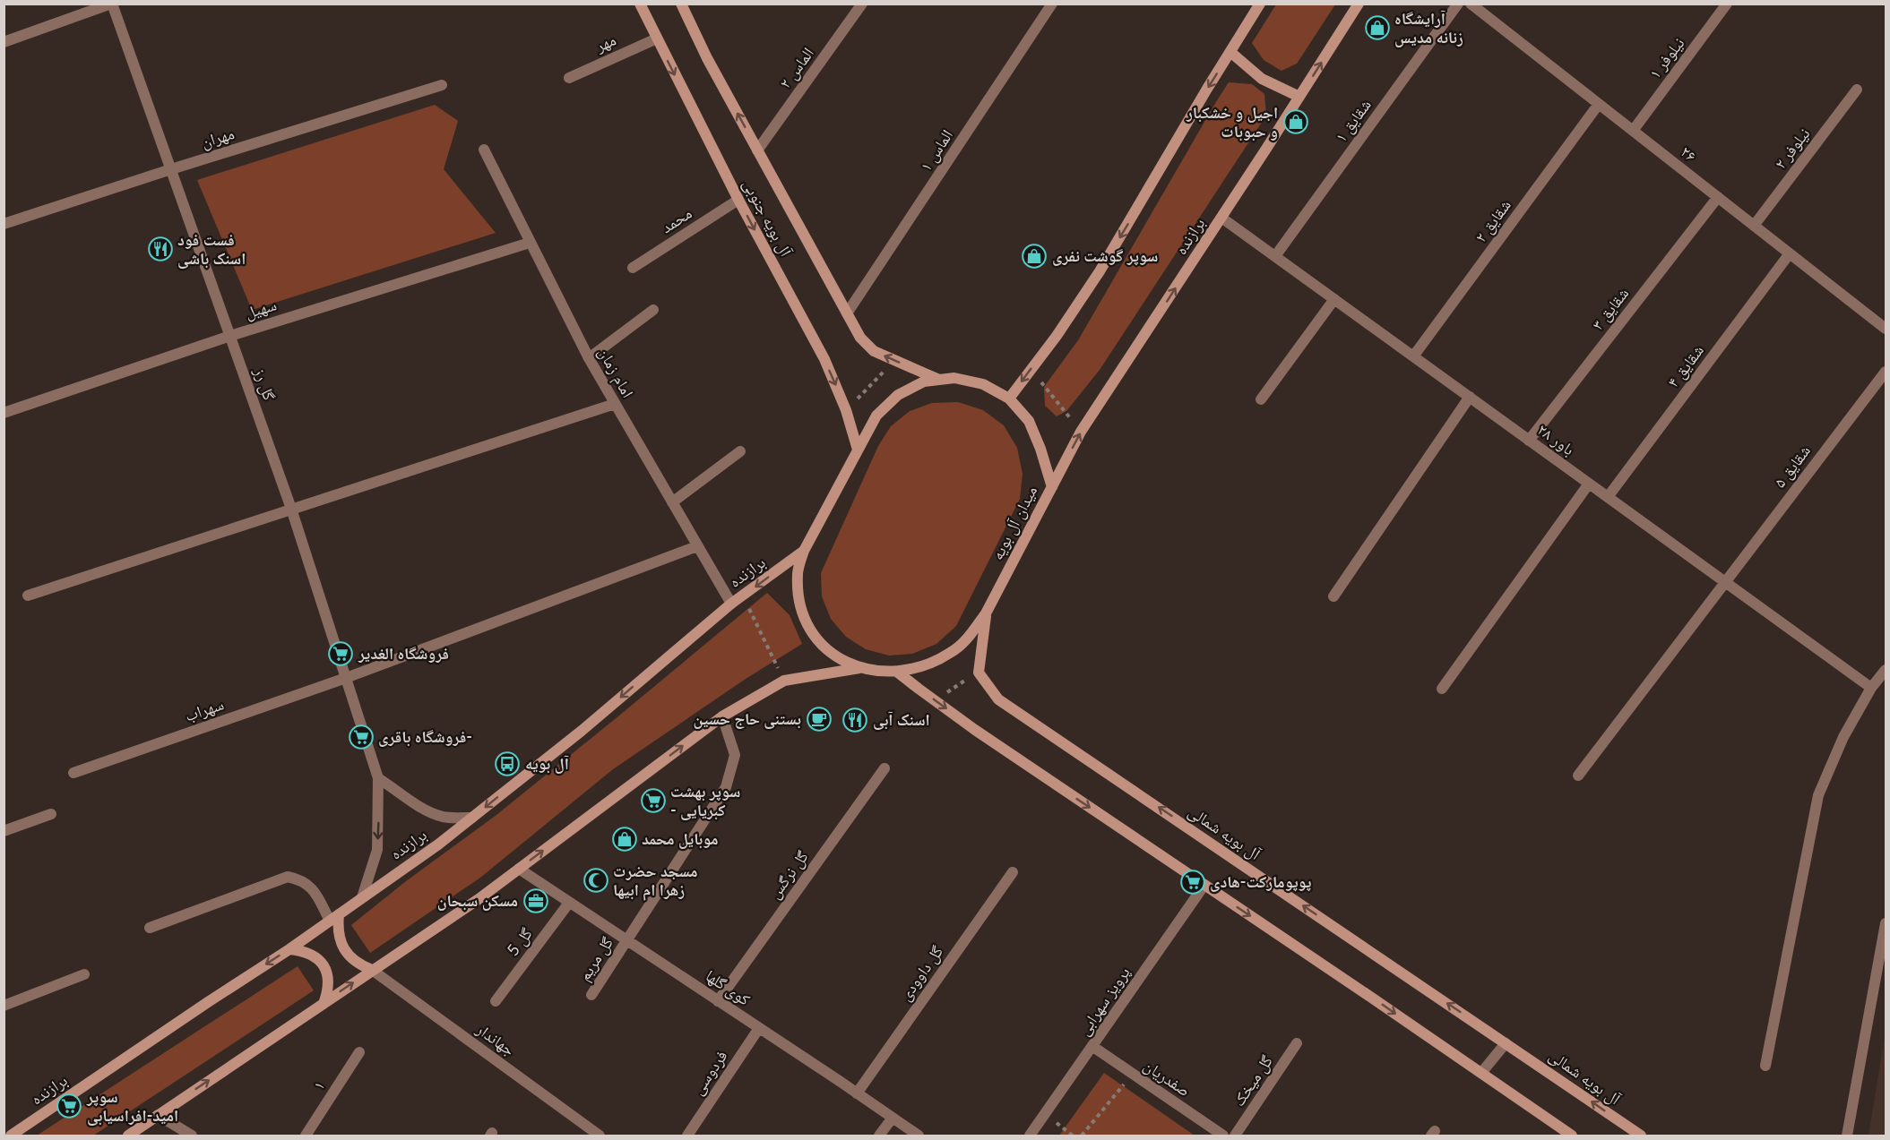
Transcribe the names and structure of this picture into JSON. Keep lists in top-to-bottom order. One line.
{"streets":{"main road":["آل بویه جنوبی","برازنده","میدان آل بویه","آل بویه شمالی"],"street":["مهر","نیلوفر ۱","الماس ۲","شقایق ۱","مهران","نیلوفر ۲","الماس ۱","۲۶","محمد","شقایق ۲","سهیل","شقایق ۳","شقایق ۴","امام زمان","گل رز","باور ۲۸","شقایق ۵","سهراب","گل نرگس","گل 5","گل مریم","گل داوودی","کوی گلها","پرویز سهرابی","جهاندار","فردوسی","صفدریان","گل میخک","۱"]},"crossings":[["مهر","آل بویه جنوبی"],["نیلوفر ۱","۲۶"],["الماس ۲","آل بویه جنوبی"],["شقایق ۱","باور ۲۸"],["مهران","گل رز"],["نیلوفر ۲","۲۶"],["الماس ۱","آل بویه جنوبی"],["۲۶","شقایق ۲"],["۲۶","شقایق ۳"],["۲۶","شقایق ۴"],["آل بویه جنوبی","محمد"],["آل بویه جنوبی","میدان آل بویه"],["شقایق ۲","باور ۲۸"],["برازنده","امام زمان"],["برازنده","گل رز"],["برازنده","باور ۲۸"],["برازنده","میدان آل بویه"],["سهیل","امام زمان"],["سهیل","گل رز"],["شقایق ۳","باور ۲۸"],["شقایق ۴","باور ۲۸"],["امام زمان","سهراب"],["گل رز","سهراب"],["باور ۲۸","شقایق ۵"],["گل نرگس","کوی گلها"],["گل 5","کوی گلها"],["گل مریم","کوی گلها"],["گل داوودی","کوی گلها"],["کوی گلها","فردوسی"],["پرویز سهرابی","صفدریان"]],"places":{"shop":["آرایشگاه زنانه مدیس","اجیل و خشکبار و حبوبات","سوپر گوشت نفری","موبایل محمد"],"restaurant":["فست فود اسنک باشی","اسنک آبی"],"supermarket":["فروشگاه الغدیر","فروشگاه باقری-","سوپر بهشت - کبریایی","پوپومارکت-هادی","سوپر امید-افراسیابی"],"cafe":["بستنی حاج حسین"],"bus stop":["آل بویه"],"mosque":["مسجد حضرت زهرا ام ابیها"],"office":["مسکن سبحان"]}}
